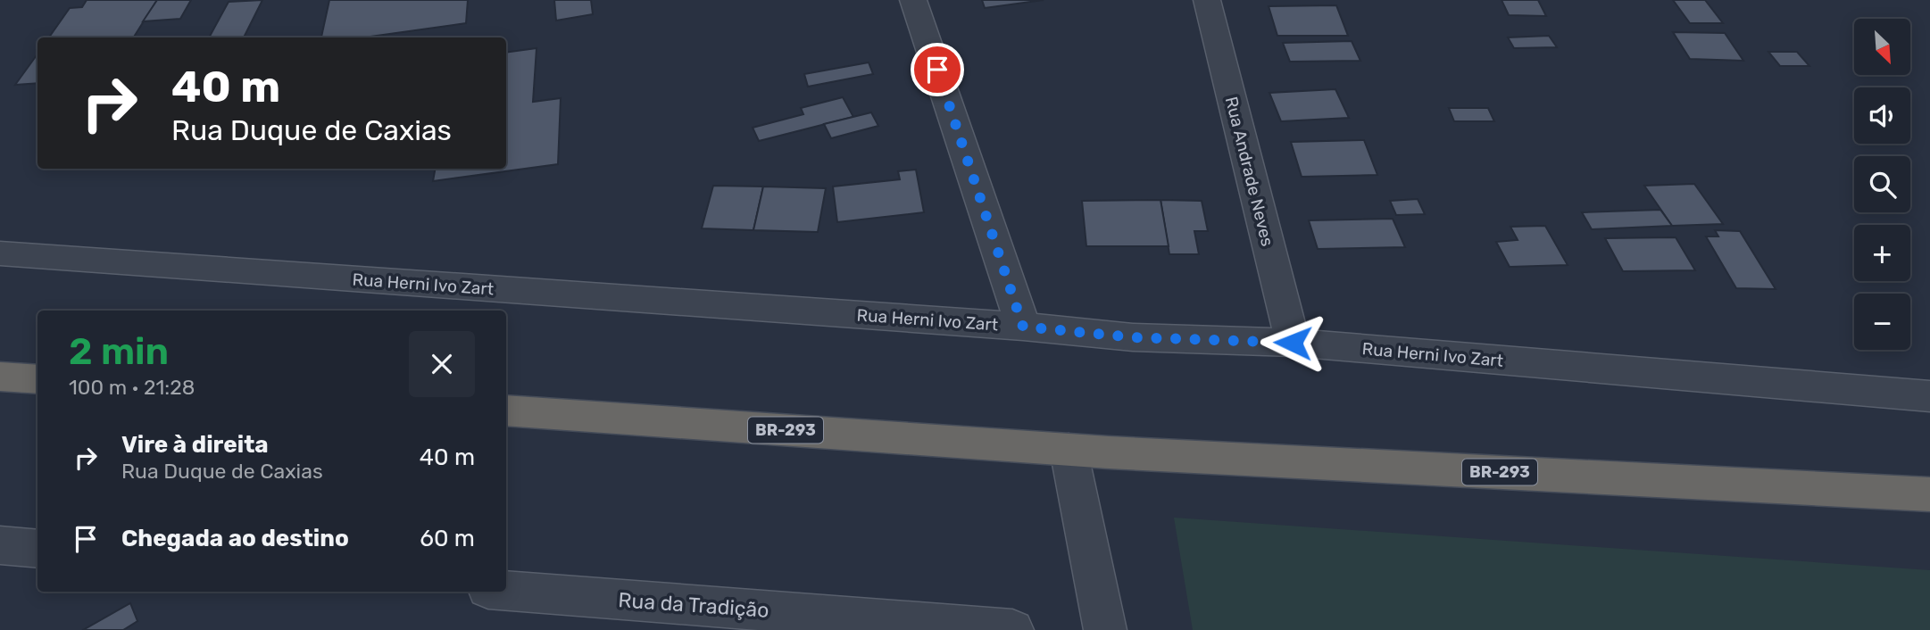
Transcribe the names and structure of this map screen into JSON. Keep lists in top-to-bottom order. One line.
{"streets":{"highway":["BR-293"],"street":["Rua Andrade Neves","Rua Herni Ivo Zart","Rua da Tradição"]},"crossings":[["Rua Andrade Neves","Rua Herni Ivo Zart"]],"north":"bottom right","page":{"map_buttons":["+","−"],"turn":["40 m","Rua Duque de Caxias"],"heading":["2 min","100 m · 21:28"],"list":[{"name":"Vire à direita","note":"Rua Duque de Caxias","value":"40 m"},{"name":"Chegada ao destino","value":"60 m"}]}}
